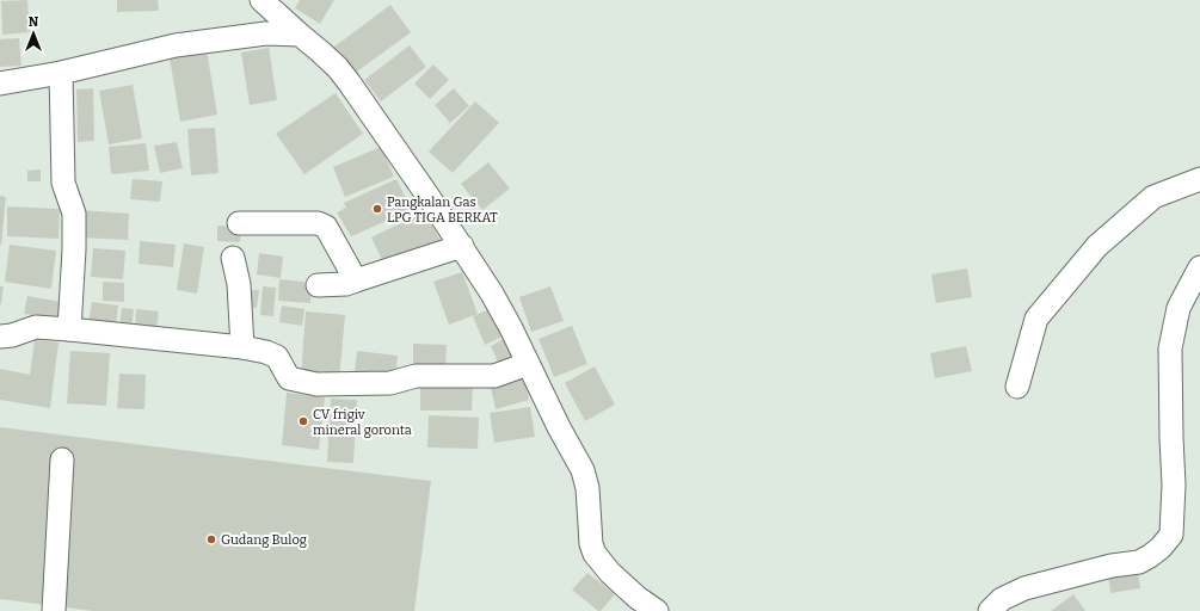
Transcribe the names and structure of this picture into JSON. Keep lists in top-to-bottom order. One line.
{"places":["Pangkalan Gas LPG TIGA BERKAT","CV frigiv mineral goronta","Gudang Bulog"],"north":"top"}
